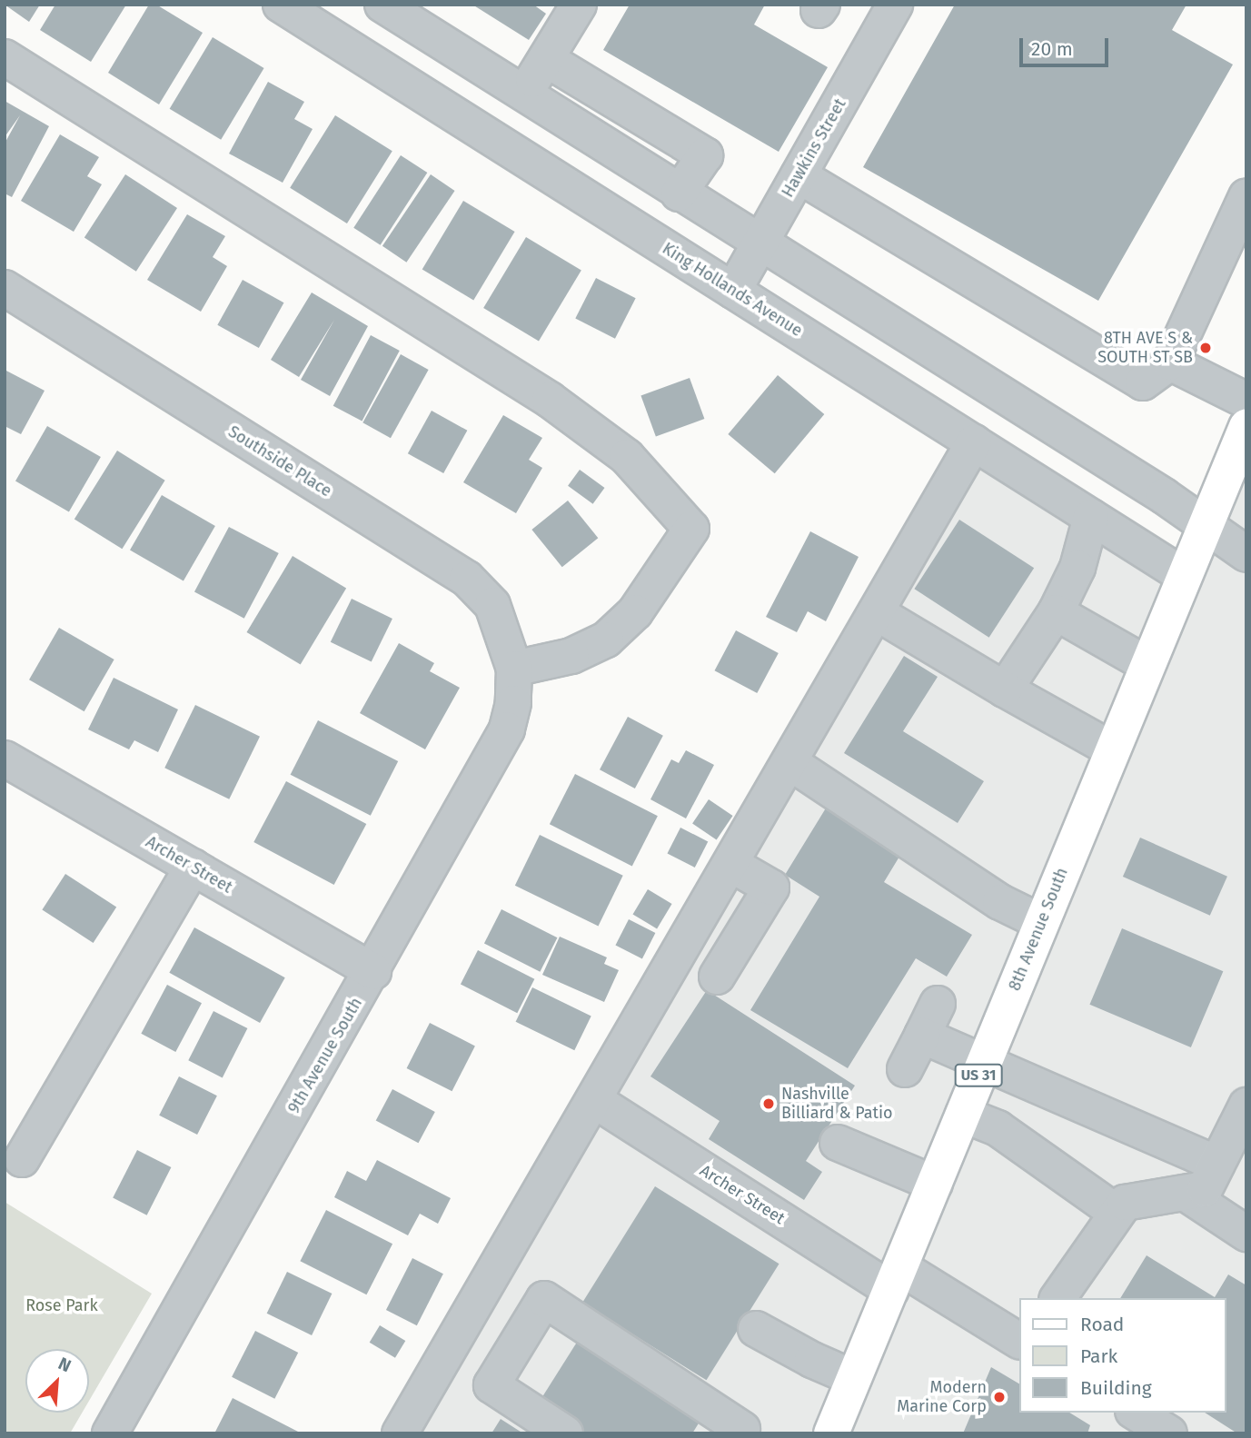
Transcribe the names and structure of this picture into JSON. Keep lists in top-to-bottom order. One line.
{"streets":{"main road":["8th Avenue South","US 31"],"street":["Hawkins Street","King Hollands Avenue","Southside Place","Archer Street","9th Avenue South"]},"crossings":[["Hawkins Street","King Hollands Avenue"],["King Hollands Avenue","8th Avenue South"],["Southside Place","9th Avenue South"],["Archer Street","8th Avenue South"],["Archer Street","9th Avenue South"]],"parks":["Rose Park"],"places":["8TH AVE S & SOUTH ST SB","Nashville Billiard & Patio","Modern Marine Corp"],"legend":["Road","Park","Building"],"scale_bar":"20 m","north":"top right"}
